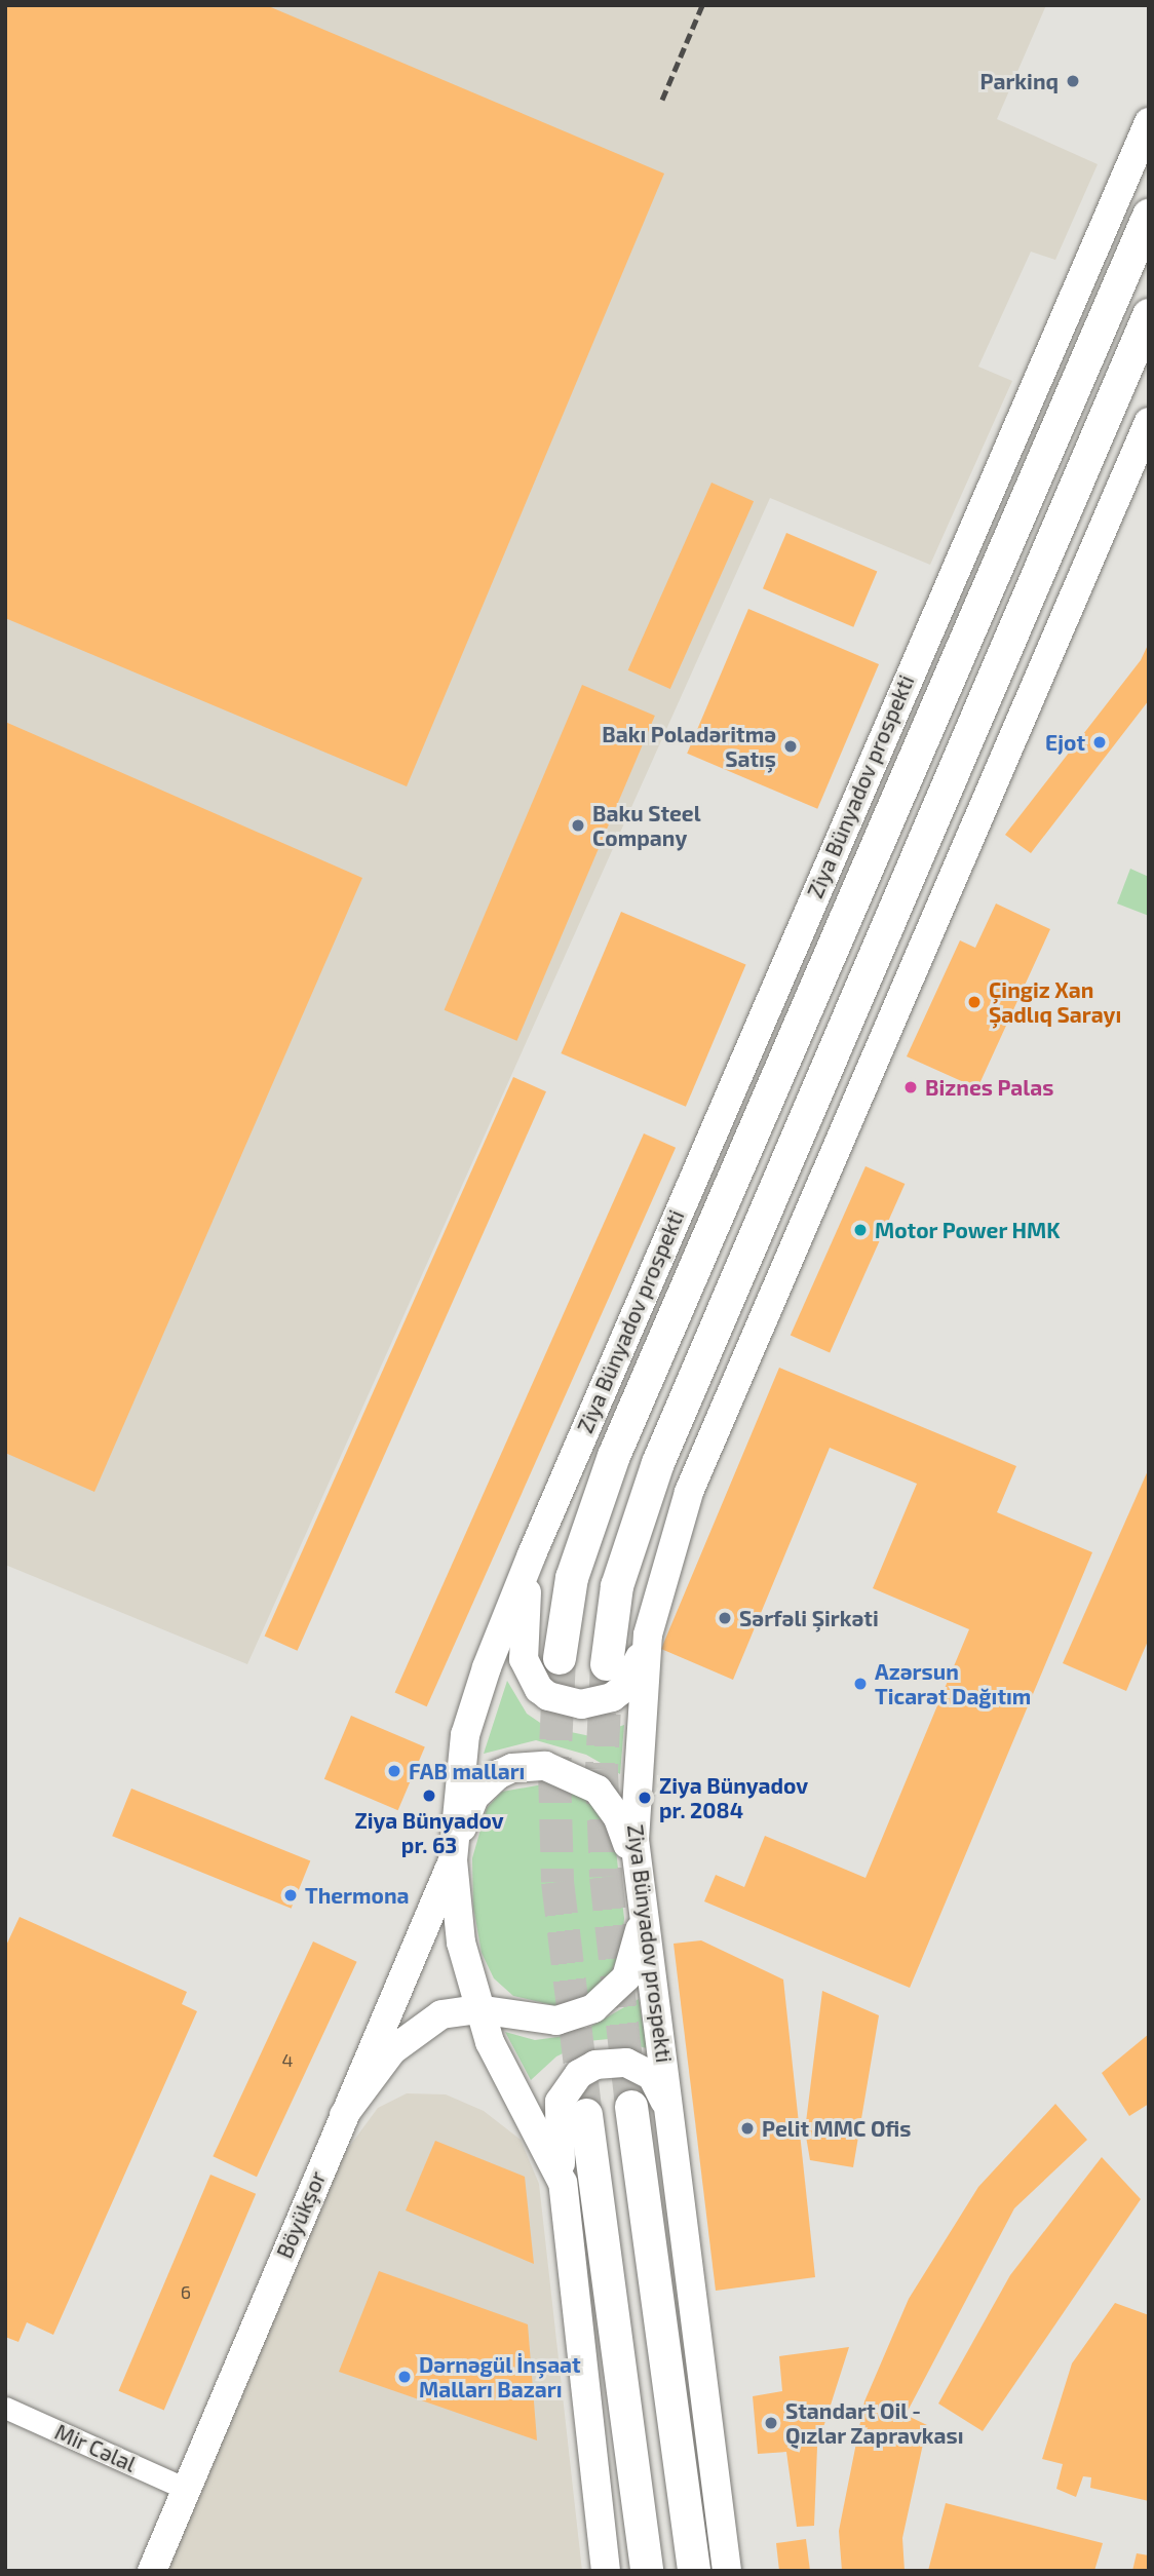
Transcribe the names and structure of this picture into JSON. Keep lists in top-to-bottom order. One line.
{"streets":{"main road":["Ziya Bünyadov prospekti","Böyükşor"],"street":["Mir Cəlal"]},"crossings":[["Ziya Bünyadov prospekti","Böyükşor"],["Böyükşor","Mir Cəlal"]],"places":["Parkinq","Ejot","Bakı Poladəritmə Satış","Baku Steel Company","Çingiz Xan Şadlıq Sarayı","Biznes Palas","Motor Power HMK","Sərfəli Şirkəti","Azərsun Ticarət Dağıtım","FAB malları","Ziya Bünyadov pr. 63","Ziya Bünyadov pr. 2084","Thermona","Pelit MMC Ofis","Dərnəgül İnşaat Malları Bazarı","Standart Oil - Qızlar Zapravkası"],"house_numbers":["4","6"]}
